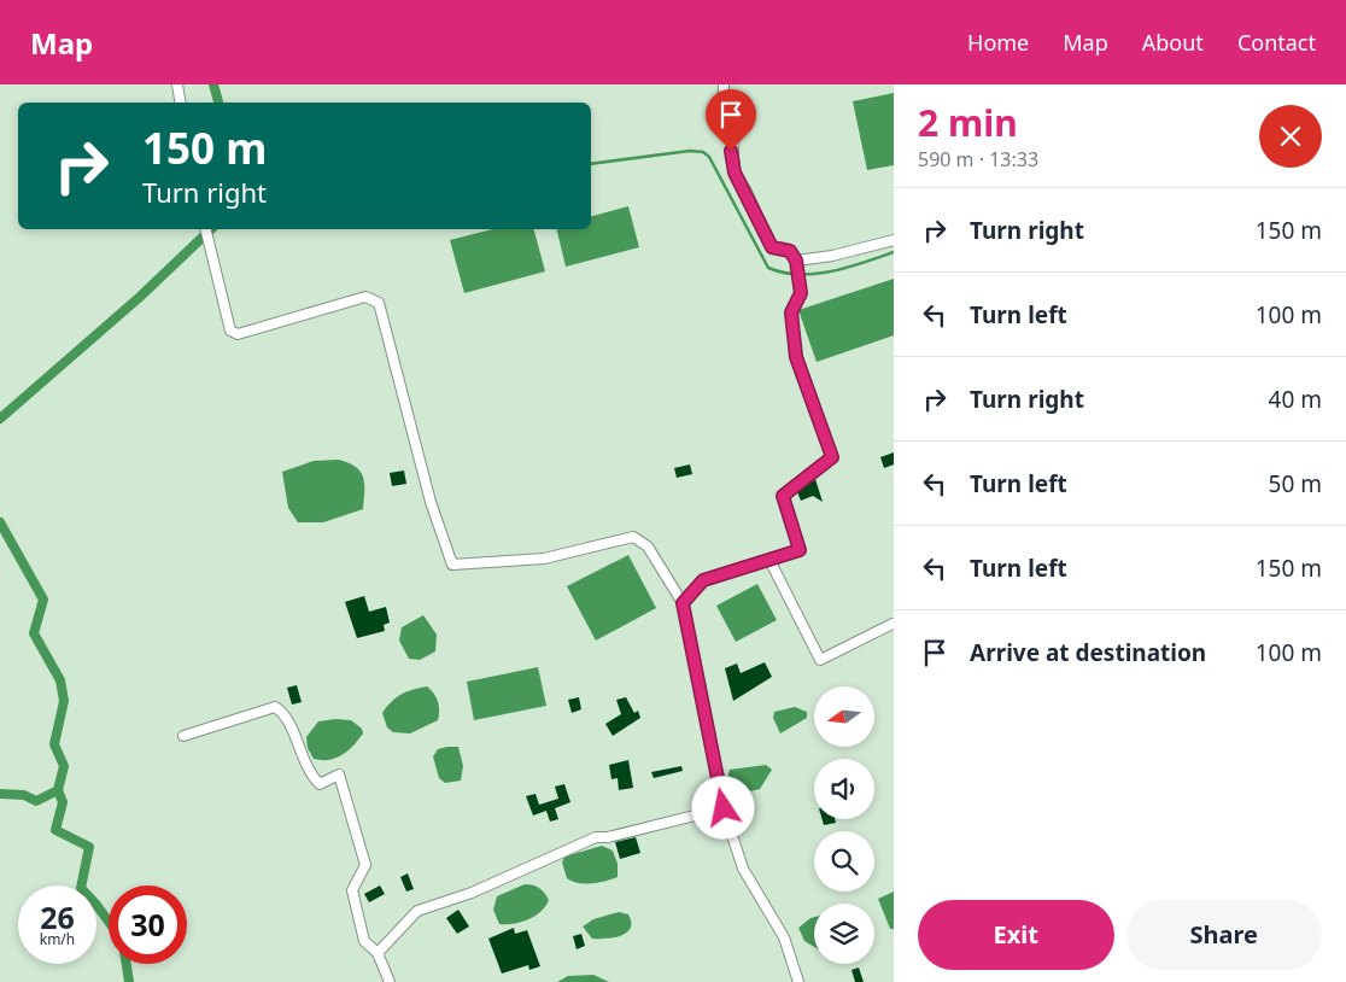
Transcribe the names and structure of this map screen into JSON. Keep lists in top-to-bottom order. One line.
{"north":"left","page":{"header":"Map","nav":["Home","Map","About","Contact"],"heading":["2 min","590 m · 13:33"],"turn":["150 m","Turn right"],"list":[{"name":"Turn right","value":"150 m"},{"name":"Turn left","value":"100 m"},{"name":"Turn right","value":"40 m"},{"name":"Turn left","value":"50 m"},{"name":"Turn left","value":"150 m"},{"name":"Arrive at destination","value":"100 m"}],"speed":"26 km/h","limit":"30","buttons":["Exit","Share"]}}
